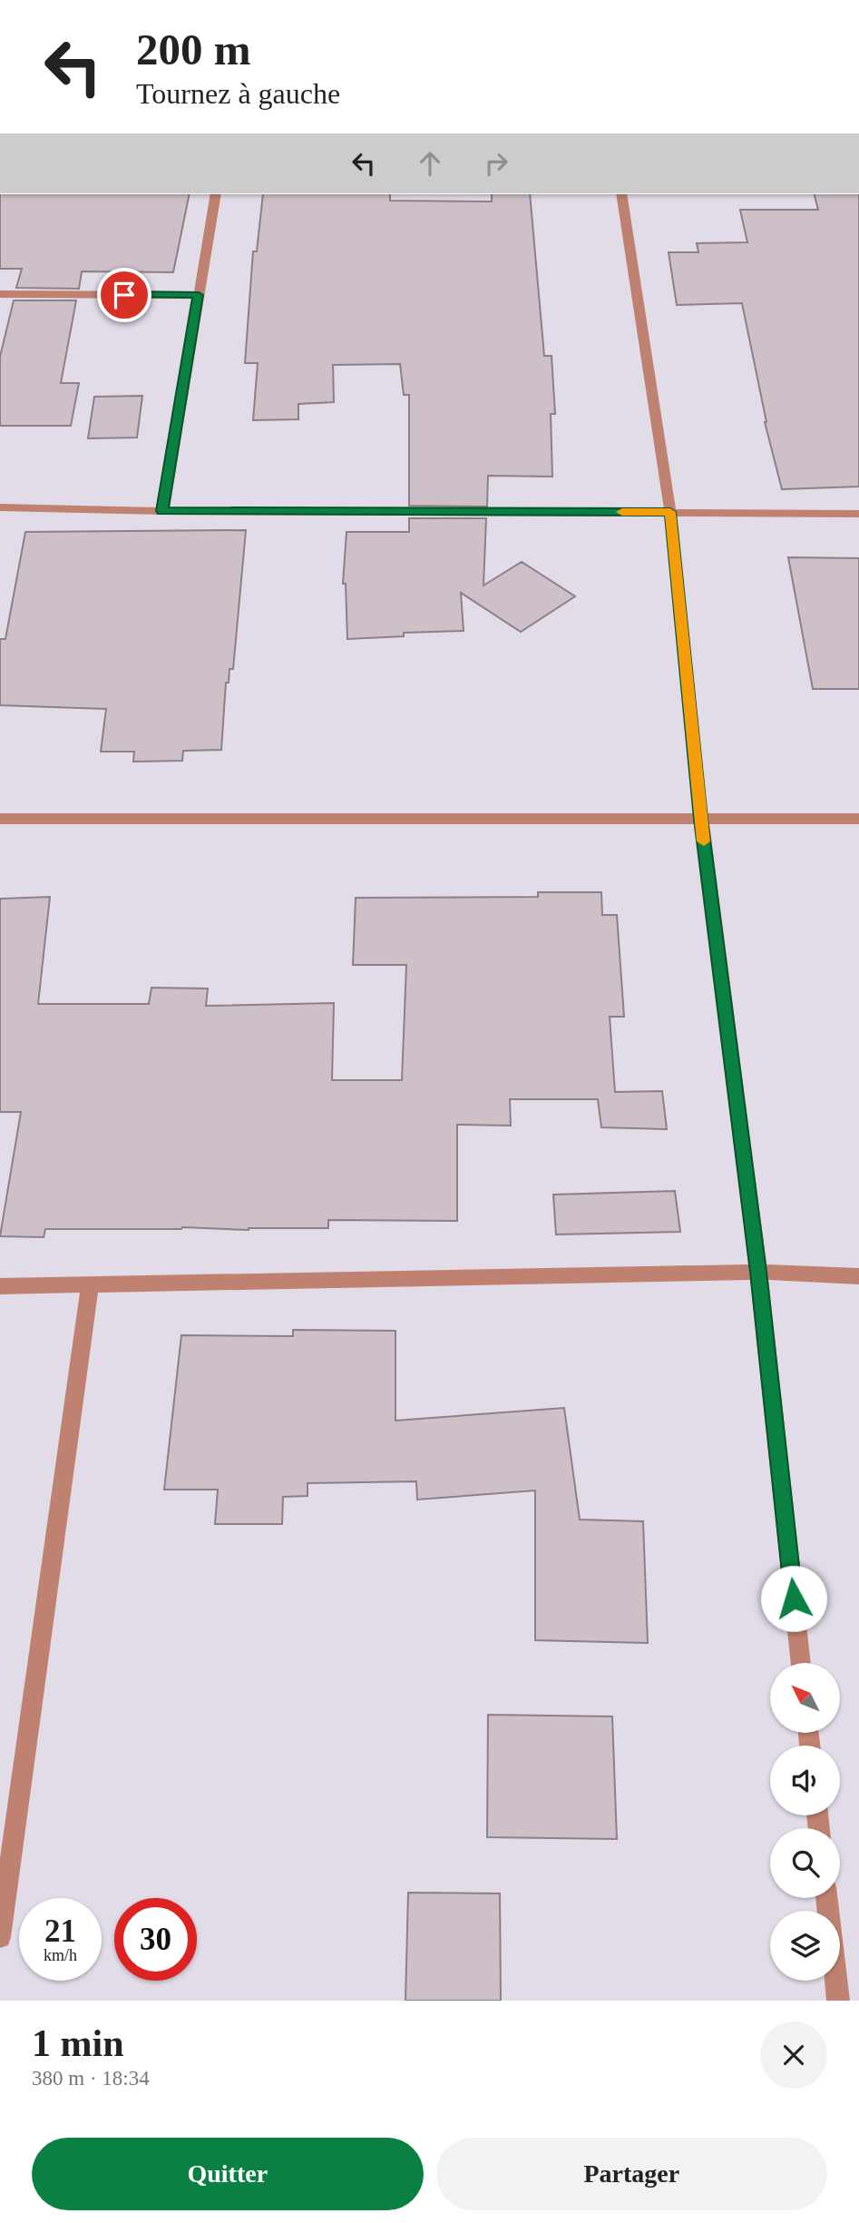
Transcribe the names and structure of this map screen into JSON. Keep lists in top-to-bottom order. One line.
{"north":"top left","page":{"turn":["200 m","Tournez à gauche"],"speed":"21 km/h","limit":"30","heading":["1 min","380 m · 18:34"],"buttons":["Quitter","Partager"]}}
